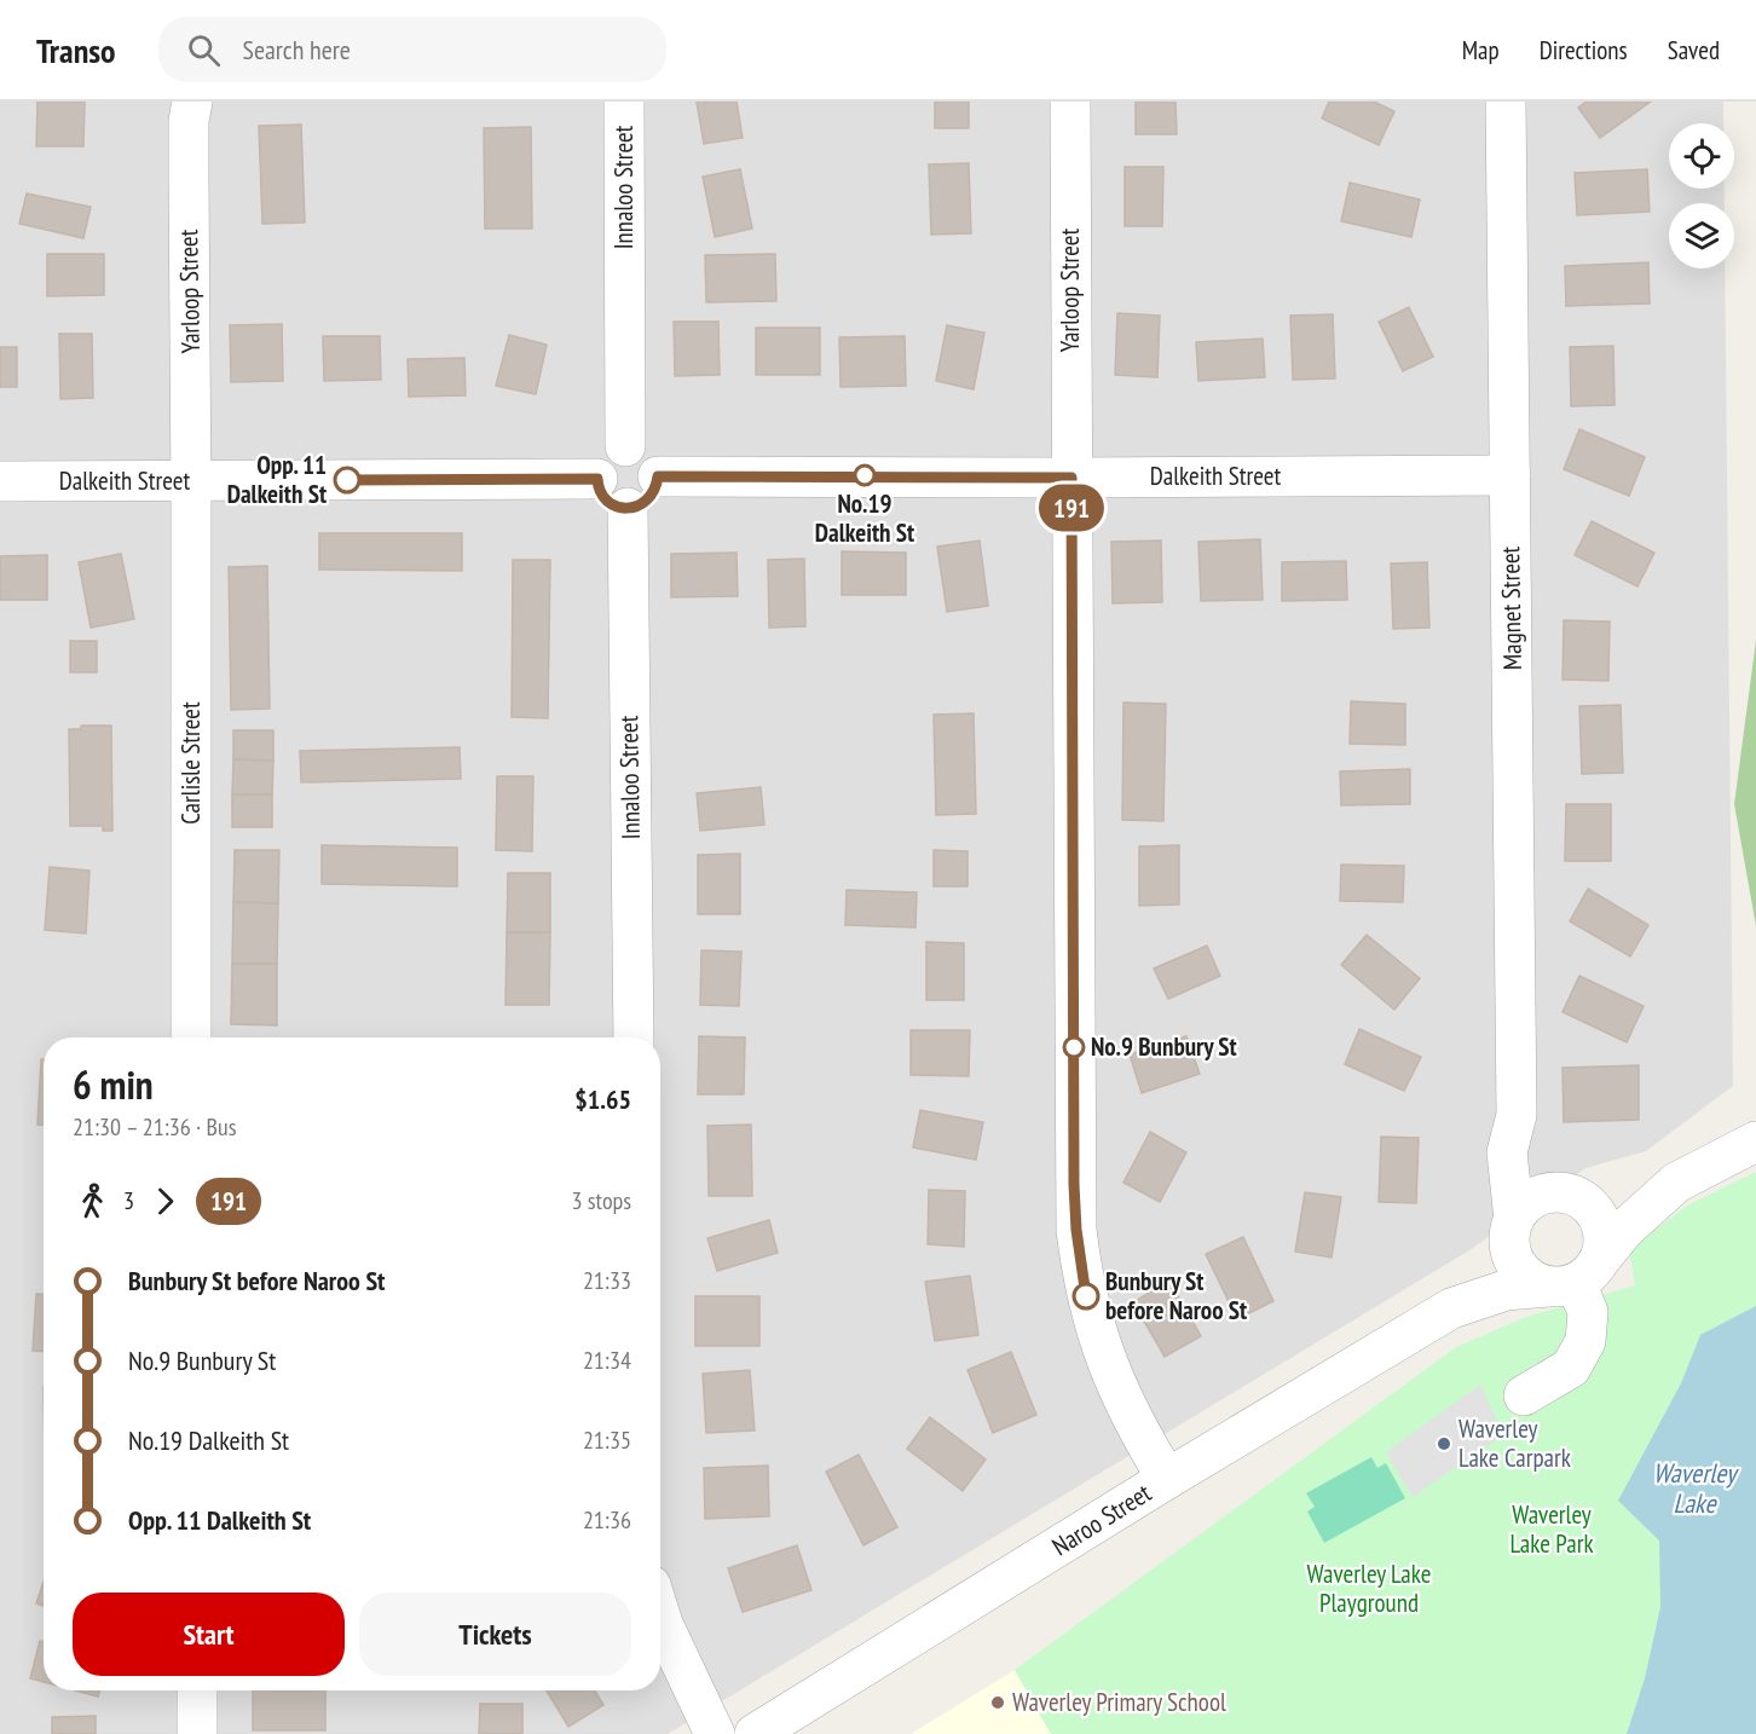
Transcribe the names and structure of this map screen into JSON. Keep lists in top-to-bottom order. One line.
{"streets":{"street":["Innaloo Street","Yarloop Street","Dalkeith Street","Magnet Street","Carlisle Street","Naroo Street"]},"crossings":[["Innaloo Street","Dalkeith Street"],["Yarloop Street","Dalkeith Street"],["Yarloop Street","Carlisle Street"],["Yarloop Street","Naroo Street"],["Dalkeith Street","Magnet Street"],["Dalkeith Street","Carlisle Street"],["Magnet Street","Naroo Street"]],"water":["Waverley Lake"],"parks":["Waverley Lake Park","Waverley Lake Playground"],"places":["No.19 Dalkeith St","Opp. 11 Dalkeith St","No.9 Bunbury St","Bunbury St before Naroo St","Waverley Lake Carpark","Waverley Primary School"],"lines":["bus line 191"],"page":{"header":"Transo","search":"Search here","nav":["Map","Directions","Saved"],"on_map":"191","heading":["6 min","21:30 – 21:36 · Bus","$1.65"],"legs":["3","191","3 stops"],"list":[{"name":"Bunbury St before Naroo St","value":"21:33"},{"name":"No.9 Bunbury St","value":"21:34"},{"name":"No.19 Dalkeith St","value":"21:35"},{"name":"Opp. 11 Dalkeith St","value":"21:36"}],"buttons":["Start","Tickets"]}}
